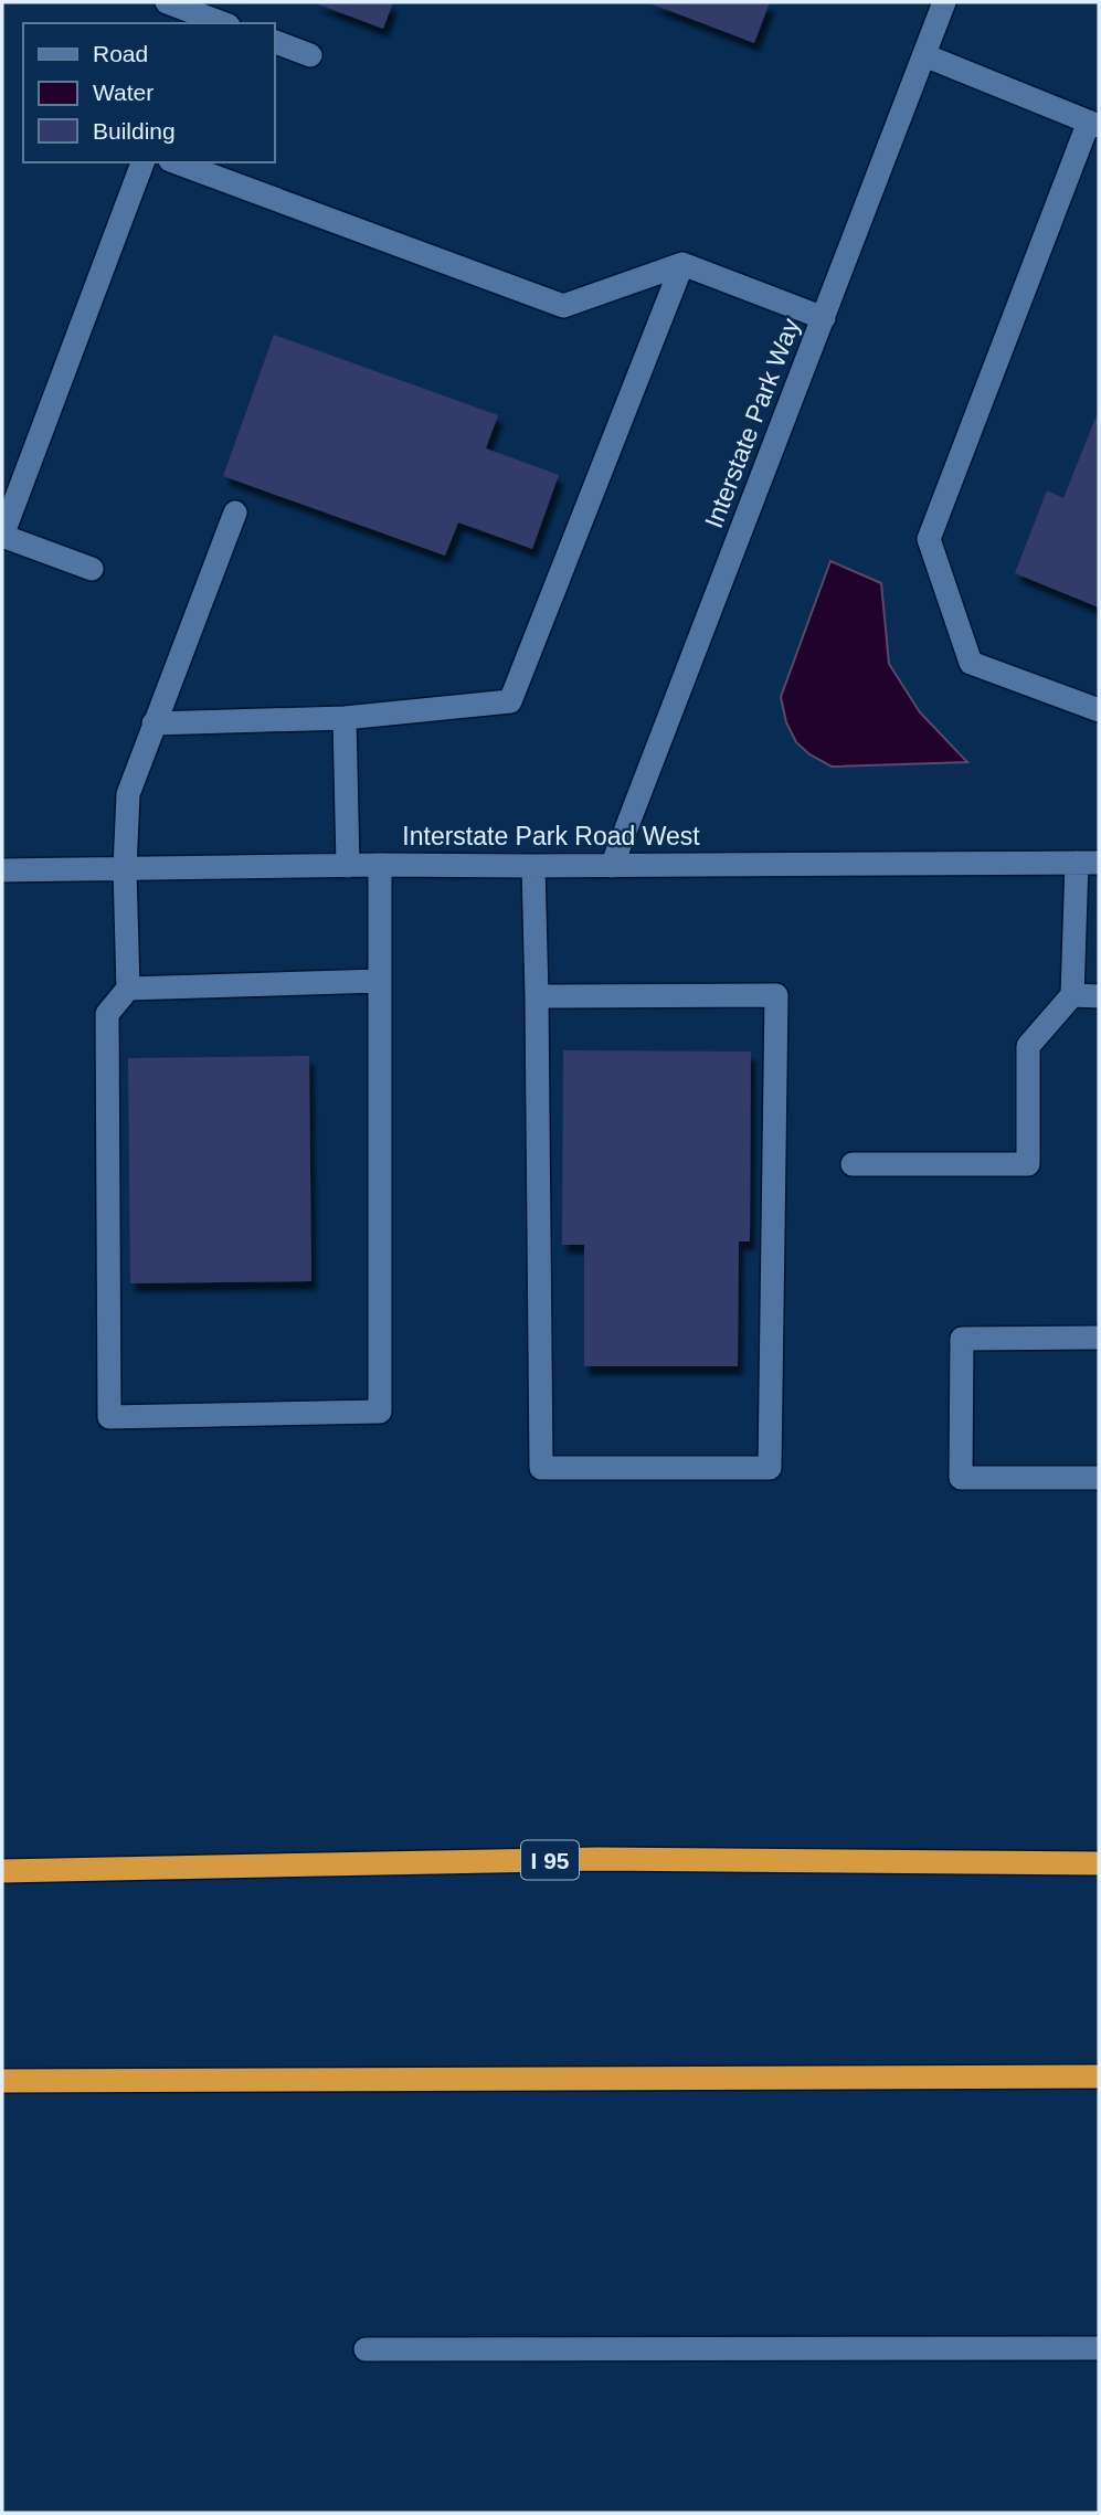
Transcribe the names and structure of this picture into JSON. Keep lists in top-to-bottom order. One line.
{"streets":{"highway":["I 95"],"street":["Interstate Park Way","Interstate Park Road West"]},"crossings":[["Interstate Park Way","Interstate Park Road West"]],"legend":["Road","Water","Building"]}
